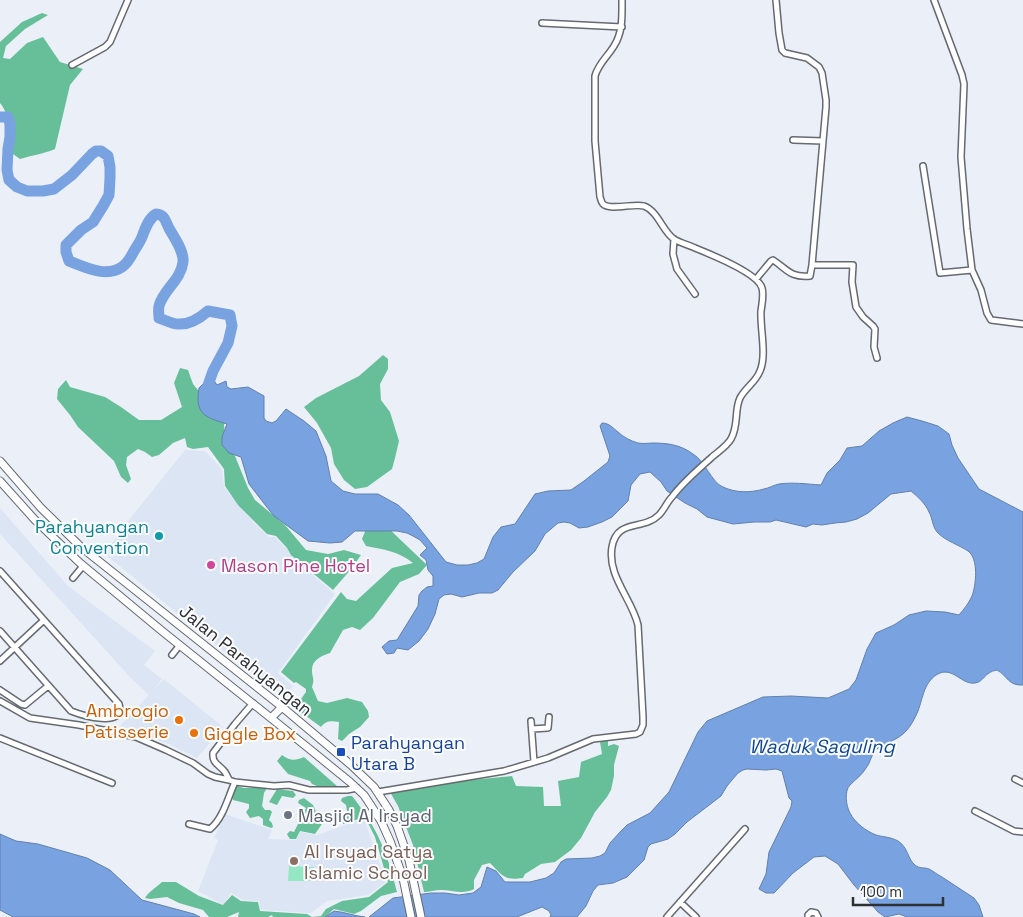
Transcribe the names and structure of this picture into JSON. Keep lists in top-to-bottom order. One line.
{"streets":{"main road":["Jalan Parahyangan"]},"water":["Waduk Saguling"],"places":{"other":["Parahyangan Convention","Mason Pine Hotel","Ambrogio Patisserie","Giggle Box","Masjid Al Irsyad","Al Irsyad Satya Islamic School"],"transit":["Parahyangan Utara B"]},"scale_bar":"100 m"}
